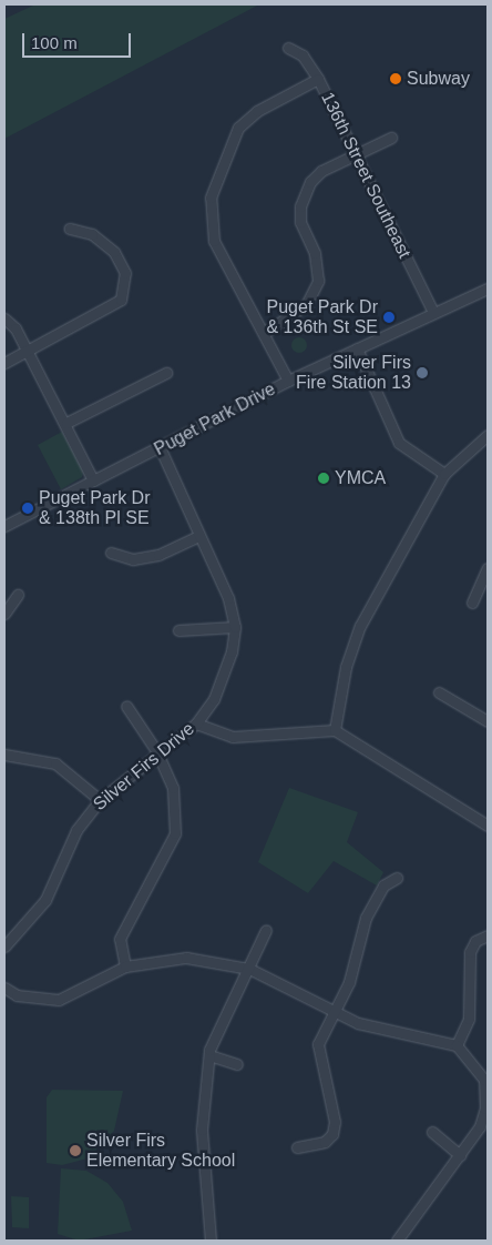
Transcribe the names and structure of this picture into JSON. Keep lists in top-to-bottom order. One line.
{"streets":{"street":["136th Street Southeast","Puget Park Drive","Silver Firs Drive"]},"crossings":[["136th Street Southeast","Puget Park Drive"],["Puget Park Drive","Silver Firs Drive"]],"places":["Subway","Puget Park Dr & 136th St SE","Silver Firs Fire Station 13","YMCA","Puget Park Dr & 138th Pl SE","Silver Firs Elementary School"],"scale_bar":"100 m"}
